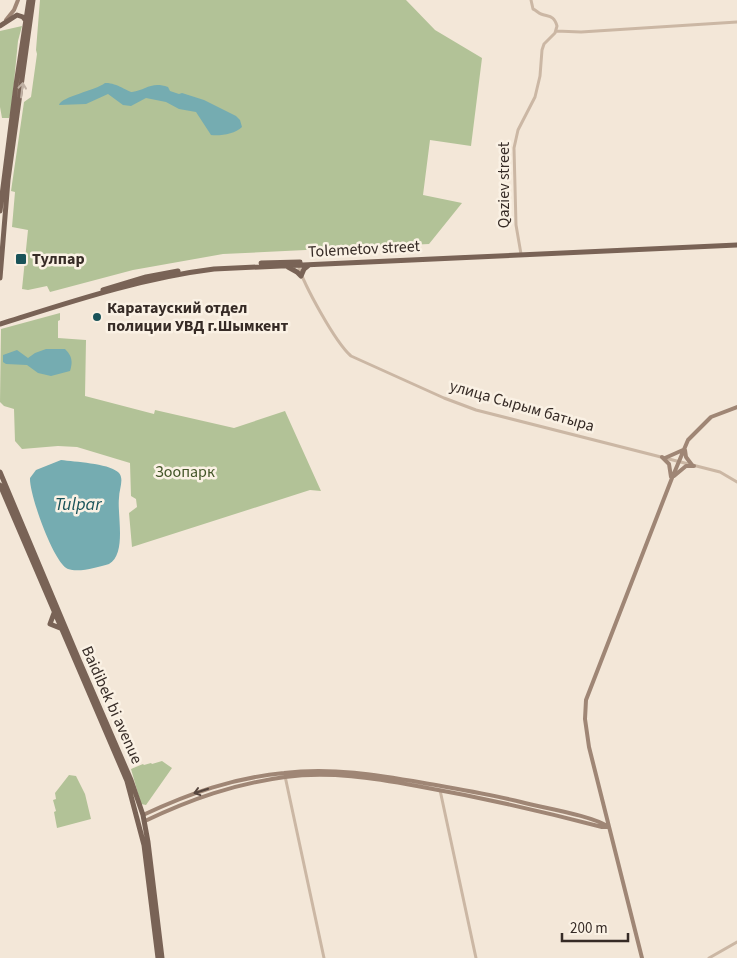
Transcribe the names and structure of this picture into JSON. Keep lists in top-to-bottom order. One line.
{"streets":{"main road":["Tolemetov street","Baidibek bi avenue"],"street":["Qaziev street","улица Сырым батыра"]},"crossings":[["Qaziev street","Tolemetov street"],["Tolemetov street","улица Сырым батыра"]],"water":["Tulpar"],"parks":["Зоопарк"],"places":{"transit":["Тулпар"],"other":["Каратауский отдел полиции УВД г.Шымкент"]},"scale_bar":"200 m"}
